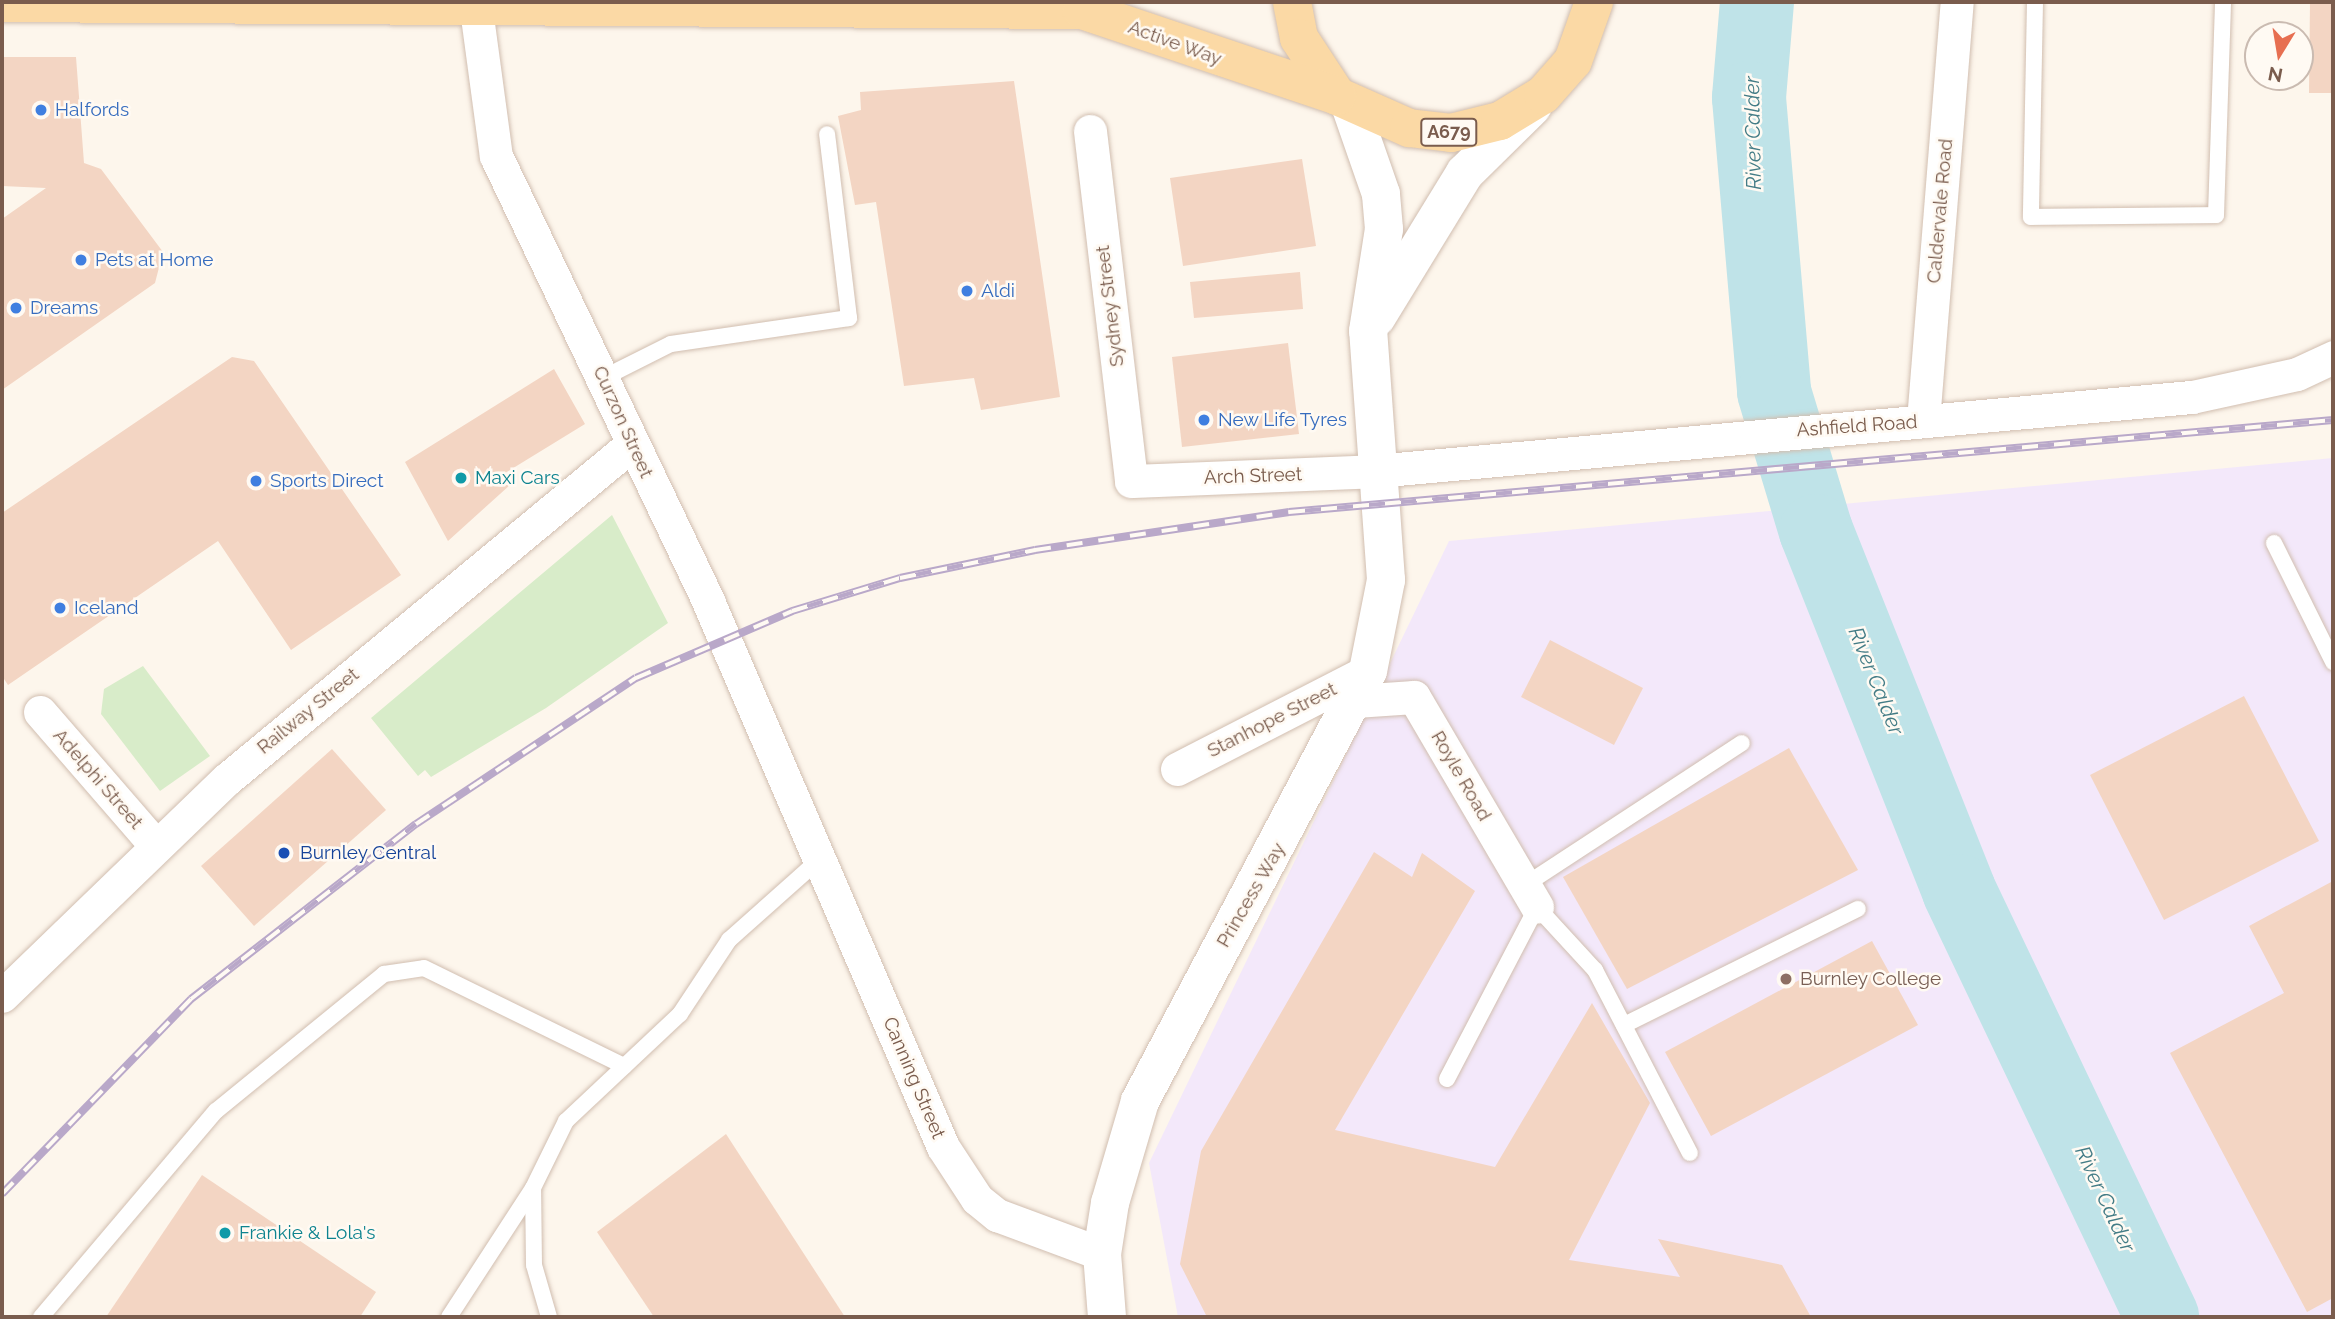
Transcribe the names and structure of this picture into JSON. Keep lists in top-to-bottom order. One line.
{"streets":{"main road":["Active Way","A679","Princess Way"],"street":["Caldervale Road","Sydney Street","Curzon Street","Ashfield Road","Arch Street","Railway Street","Stanhope Street","Royle Road","Adelphi Street","Canning Street"]},"crossings":[["Active Way","A679"],["Active Way","Curzon Street"],["Caldervale Road","Ashfield Road"],["Sydney Street","Arch Street"],["Curzon Street","Railway Street"],["Curzon Street","Canning Street"],["Ashfield Road","Arch Street"],["Ashfield Road","Princess Way"],["Arch Street","Princess Way"],["Railway Street","Adelphi Street"],["Stanhope Street","Royle Road"],["Stanhope Street","Princess Way"],["Royle Road","Princess Way"],["Princess Way","Canning Street"]],"water":["River Calder"],"places":["Halfords","Pets at Home","Aldi","Dreams","New Life Tyres","Maxi Cars","Sports Direct","Iceland","Burnley Central","Burnley College","Frankie & Lola's"],"north":"bottom"}
